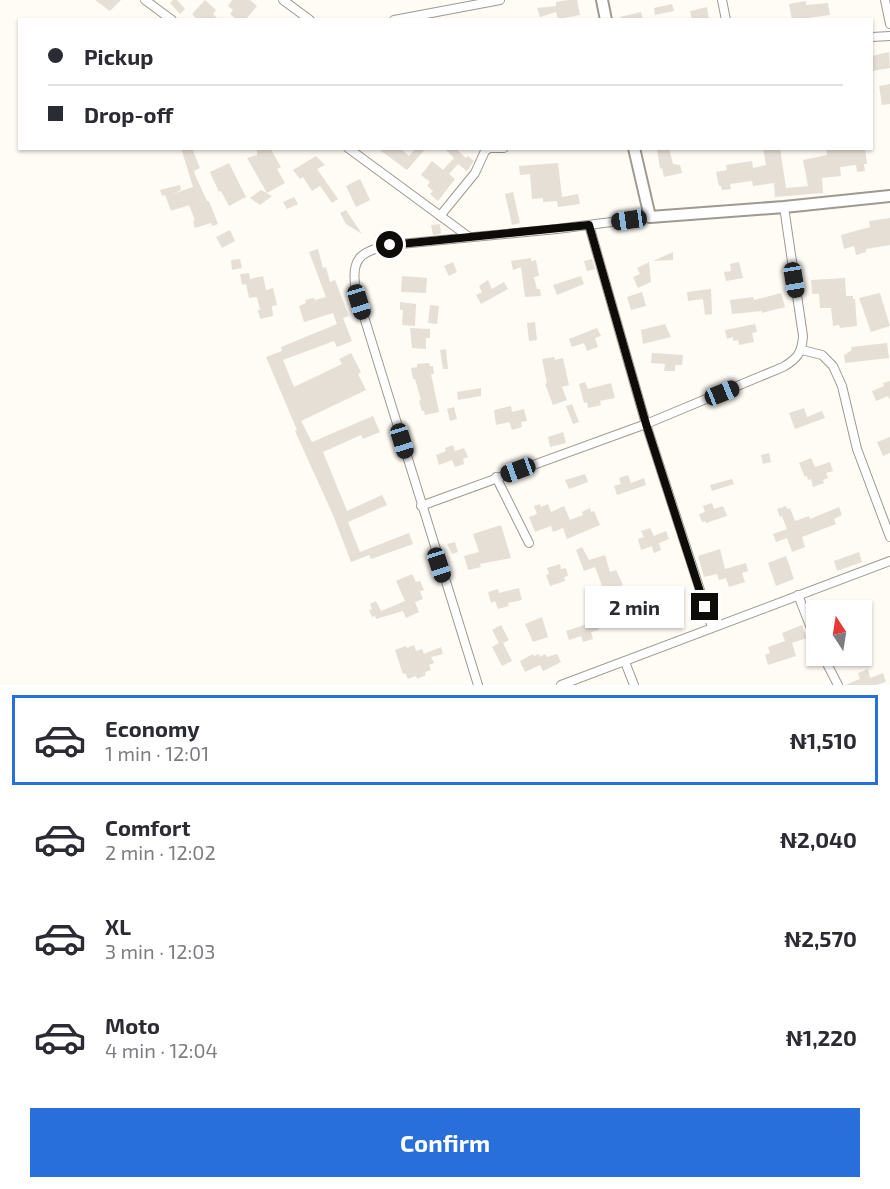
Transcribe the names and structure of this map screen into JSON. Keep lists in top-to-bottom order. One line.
{"north":"top","page":{"banner":["Pickup","Drop-off"],"bubble":"2 min","list":[{"name":"Economy","note":"1 min · 12:01","value":"₦1,510"},{"name":"Comfort","note":"2 min · 12:02","value":"₦2,040"},{"name":"XL","note":"3 min · 12:03","value":"₦2,570"},{"name":"Moto","note":"4 min · 12:04","value":"₦1,220"}],"buttons":"Confirm"}}
